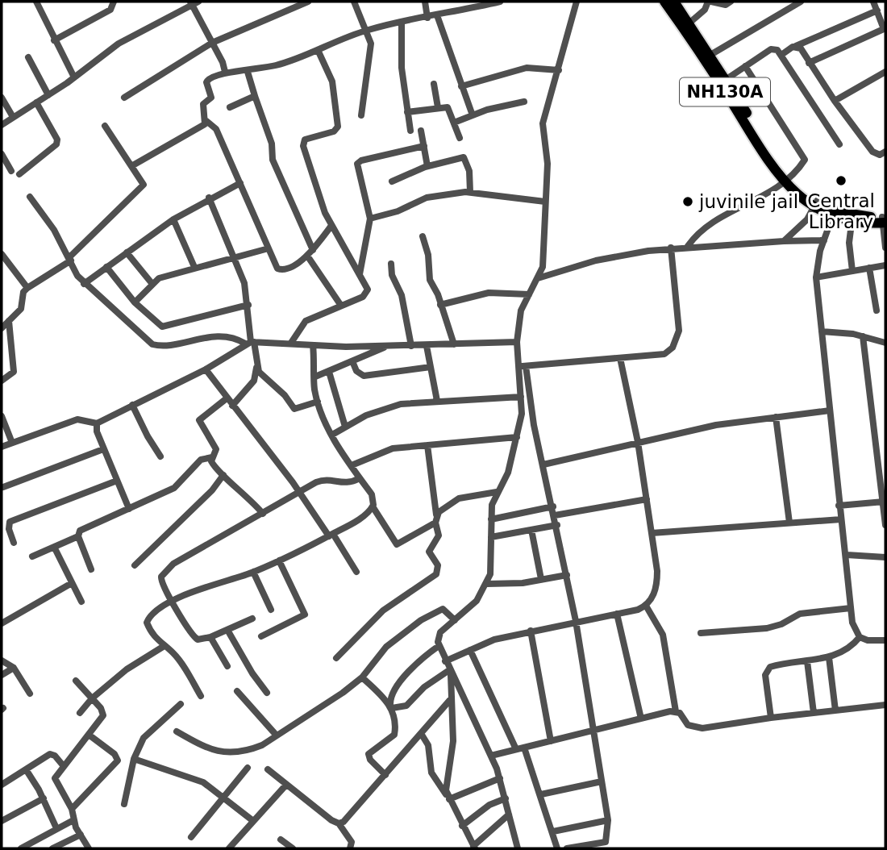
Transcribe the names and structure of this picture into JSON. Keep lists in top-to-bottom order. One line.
{"streets":{"highway":["NH130A"]},"places":["Central Library","juvinile jail"]}
